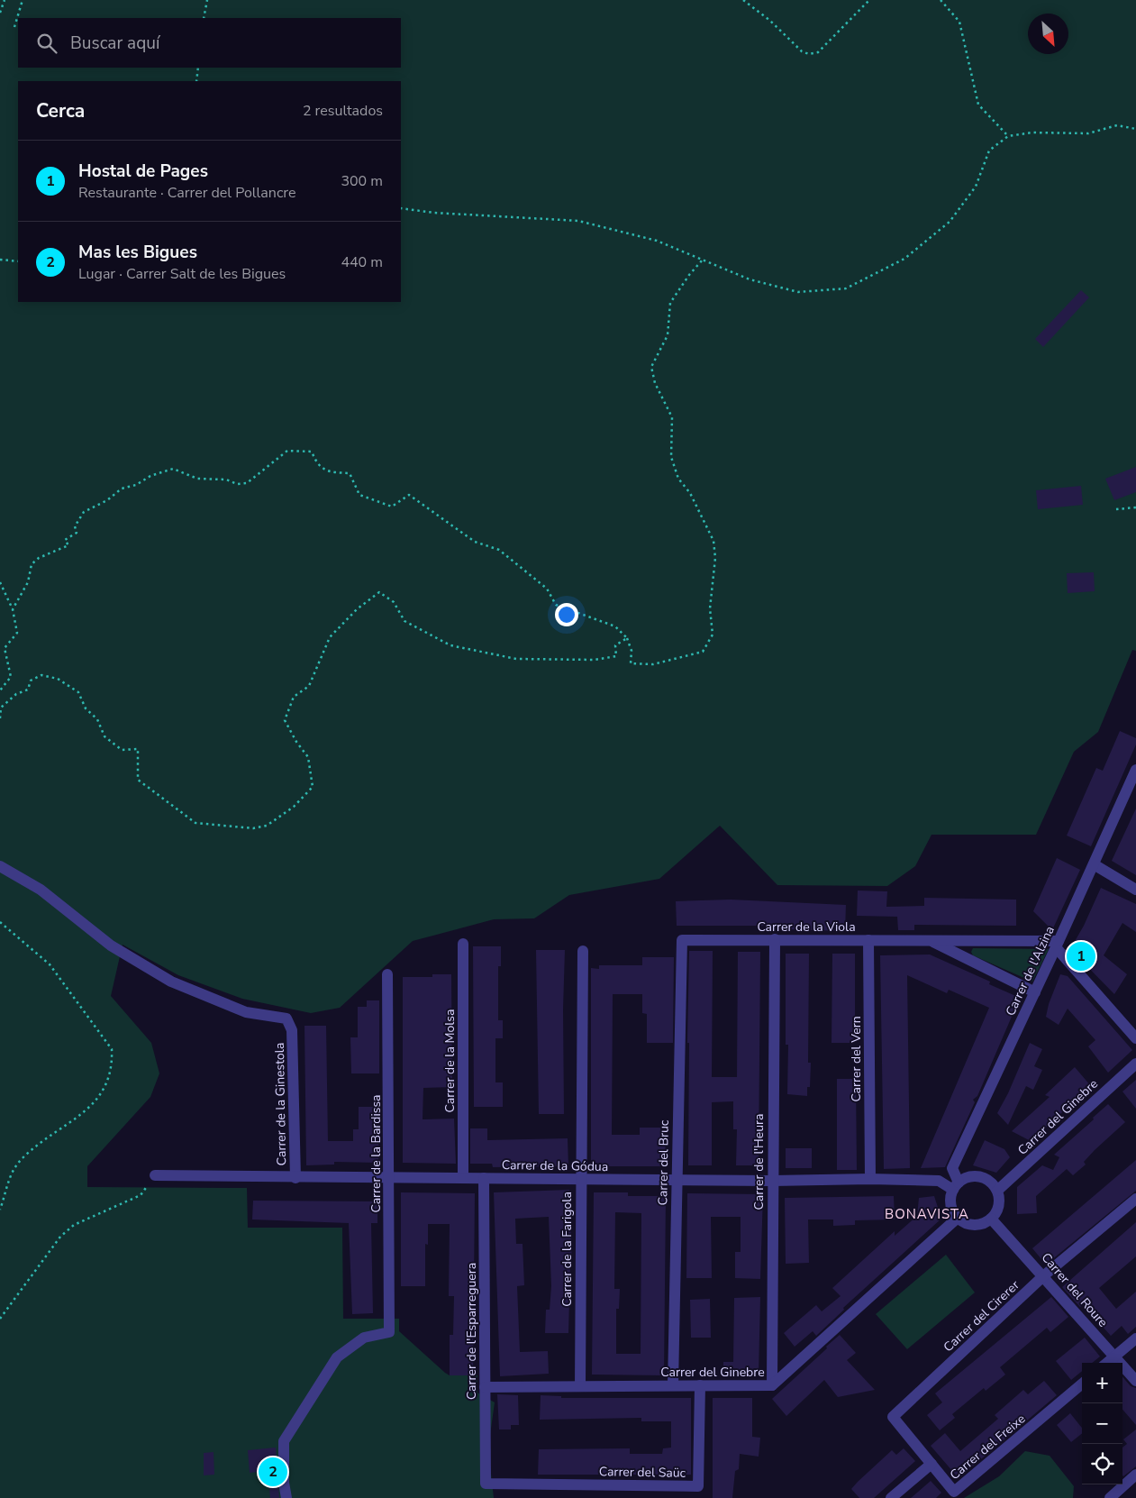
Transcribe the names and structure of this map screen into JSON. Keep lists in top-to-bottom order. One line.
{"streets":{"street":["Carrer de la Viola","Carrer de l'Alzina","Carrer del Vern","Carrer de la Molsa","Carrer de la Ginestola","Carrer del Ginebre","Carrer de la Bardissa","Carrer de l'Heura","Carrer del Bruc","Carrer de la Gódua","Carrer de la Farigola","Carrer del Roure","Carrer del Cirerer","Carrer de l'Esparreguera","Carrer del Freixe","Carrer del Saüc"]},"crossings":[["Carrer de la Viola","Carrer de l'Alzina"],["Carrer de la Viola","Carrer del Vern"],["Carrer de la Viola","Carrer de l'Heura"],["Carrer de la Viola","Carrer del Bruc"],["Carrer de l'Alzina","Carrer del Ginebre"],["Carrer de l'Alzina","Carrer de la Gódua"],["Carrer de l'Alzina","Carrer del Roure"],["Carrer del Vern","Carrer de la Gódua"],["Carrer de la Molsa","Carrer de la Gódua"],["Carrer de la Ginestola","Carrer de la Gódua"],["Carrer del Ginebre","Carrer de l'Heura"],["Carrer del Ginebre","Carrer del Bruc"],["Carrer del Ginebre","Carrer de la Gódua"],["Carrer del Ginebre","Carrer de la Farigola"],["Carrer del Ginebre","Carrer del Roure"],["Carrer del Ginebre","Carrer de l'Esparreguera"],["Carrer del Ginebre","Carrer del Saüc"],["Carrer de la Bardissa","Carrer de la Gódua"],["Carrer de l'Heura","Carrer de la Gódua"],["Carrer del Bruc","Carrer de la Gódua"],["Carrer de la Gódua","Carrer de la Farigola"],["Carrer de la Gódua","Carrer del Roure"],["Carrer de la Gódua","Carrer de l'Esparreguera"],["Carrer del Roure","Carrer del Cirerer"],["Carrer del Cirerer","Carrer del Freixe"],["Carrer de l'Esparreguera","Carrer del Saüc"]],"districts":["BONAVISTA"],"north":"bottom right","page":{"search":"Buscar aquí","heading":["Cerca","2 resultados"],"list":[{"mark":"1","name":"Hostal de Pages","note":"Restaurante · Carrer del Pollancre","value":"300 m"},{"mark":"2","name":"Mas les Bigues","note":"Lugar · Carrer Salt de les Bigues","value":"440 m"}],"pins":["1","2"],"map_buttons":["+","−"]}}
